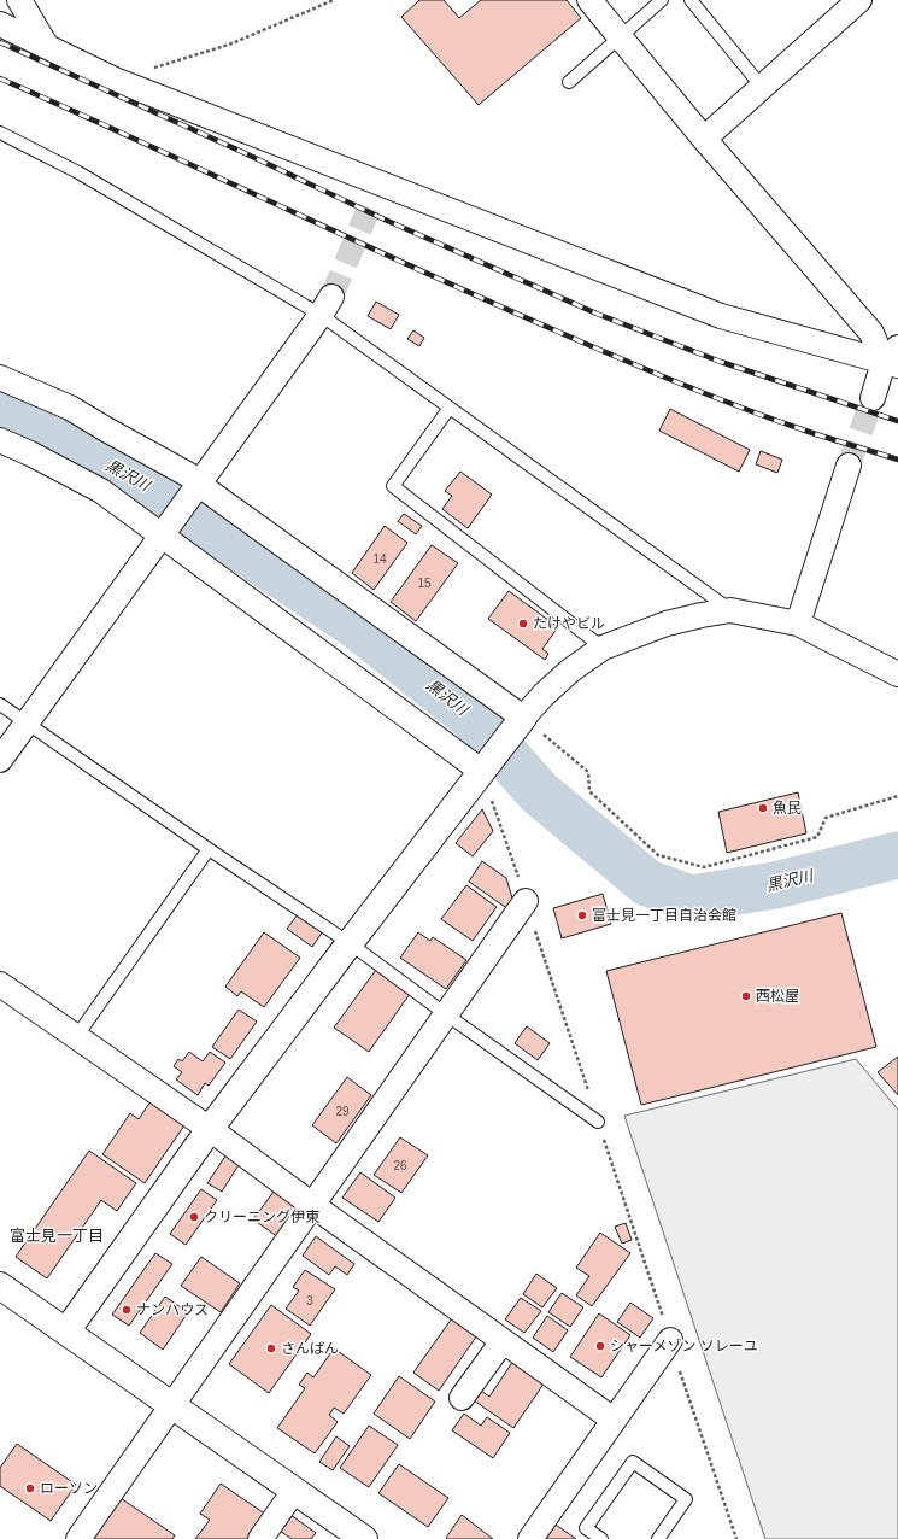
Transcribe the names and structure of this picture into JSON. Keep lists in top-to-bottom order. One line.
{"districts":["富士見一丁目"],"water":["黒沢川"],"places":["たけやビル","魚民","富士見一丁目自治会館","西松屋","クリーニング伊東","ナンハウス","シャーメゾン ソレーユ","さんばん","ローソン"],"house_numbers":["14","15","29","26","3"]}
